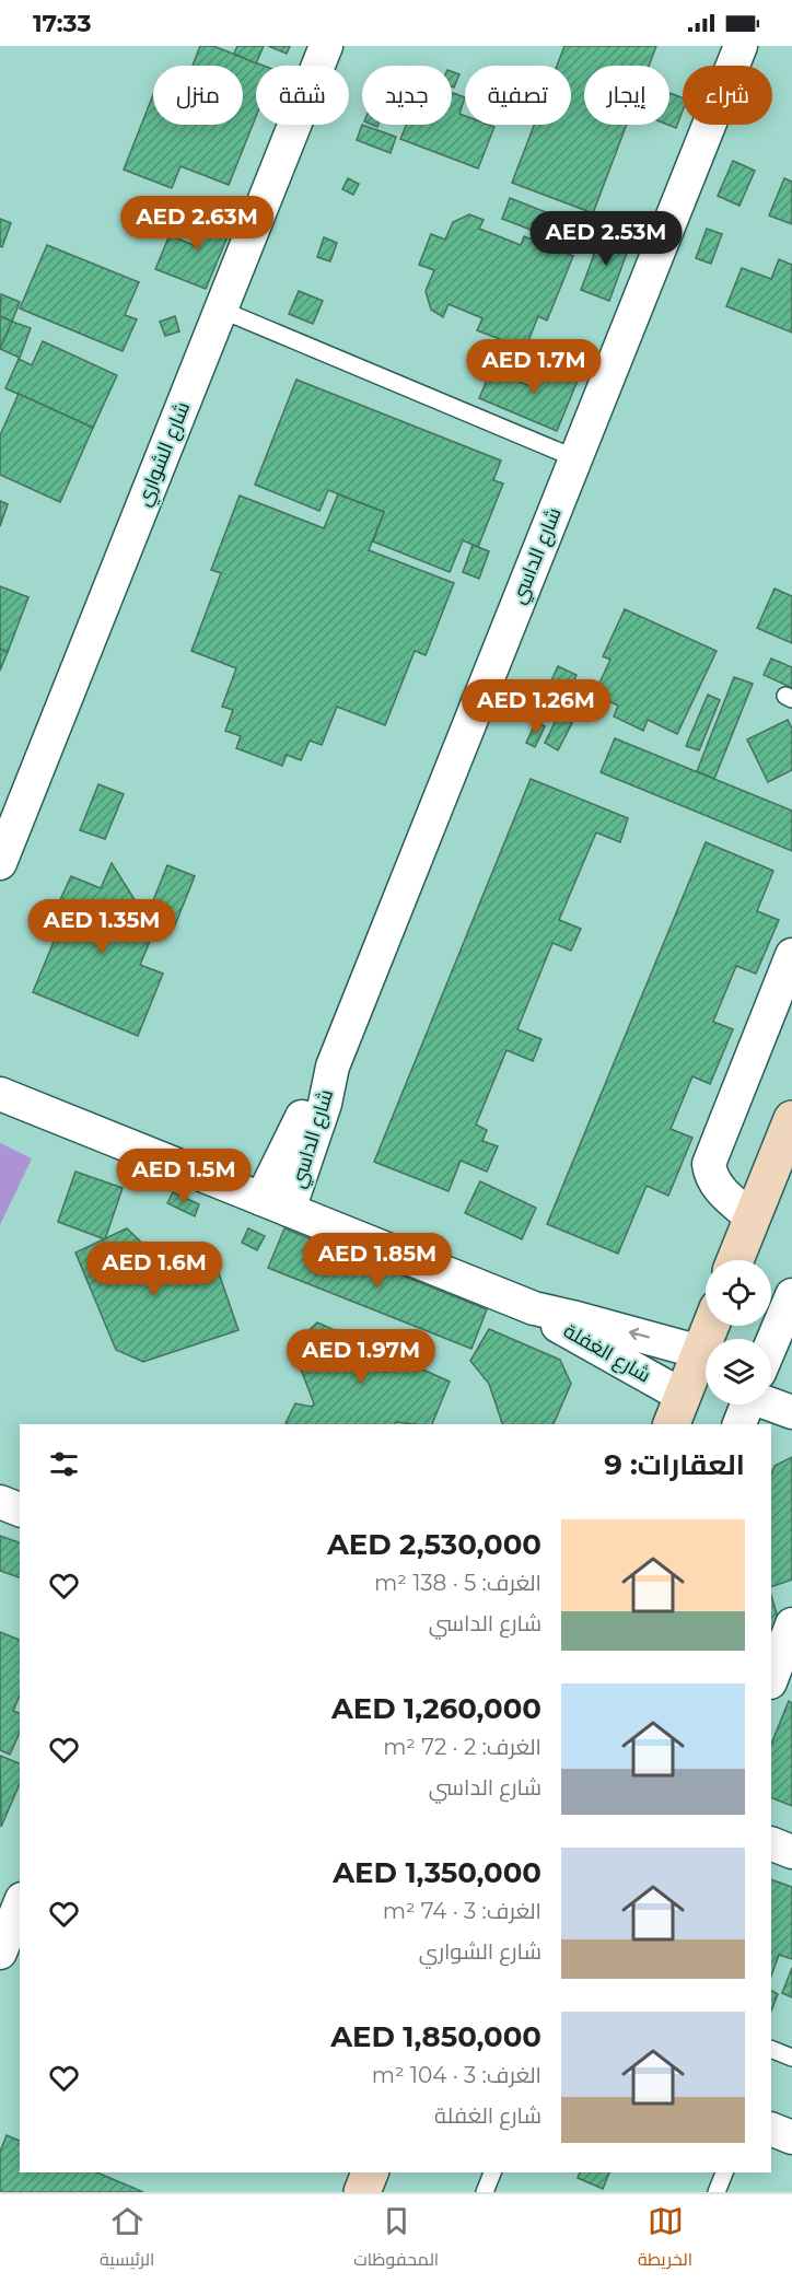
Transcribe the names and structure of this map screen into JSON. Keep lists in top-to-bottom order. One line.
{"streets":{"street":["شارع الشواري","شارع الداسي","شارع الغفلة"]},"crossings":[["شارع الداسي","شارع الغفلة"]],"page":{"status":"17:33","chip":["شراء","إيجار","تصفية","جديد","شقة","منزل"],"price":["AED 2.63M","AED 2.53M","AED 1.7M","AED 1.26M","AED 1.35M","AED 1.5M","AED 1.85M","AED 1.6M","AED 1.97M"],"heading":"العقارات: 9","list":[{"name":"AED 2,530,000","note":"الغرف: 5 · 138 m² · شارع الداسي"},{"name":"AED 1,260,000","note":"الغرف: 2 · 72 m² · شارع الداسي"},{"name":"AED 1,350,000","note":"الغرف: 3 · 74 m² · شارع الشواري"},{"name":"AED 1,850,000","note":"الغرف: 3 · 104 m² · شارع الغفلة"}],"tabs":["الخريطة","المحفوظات","الرئيسية"]}}
